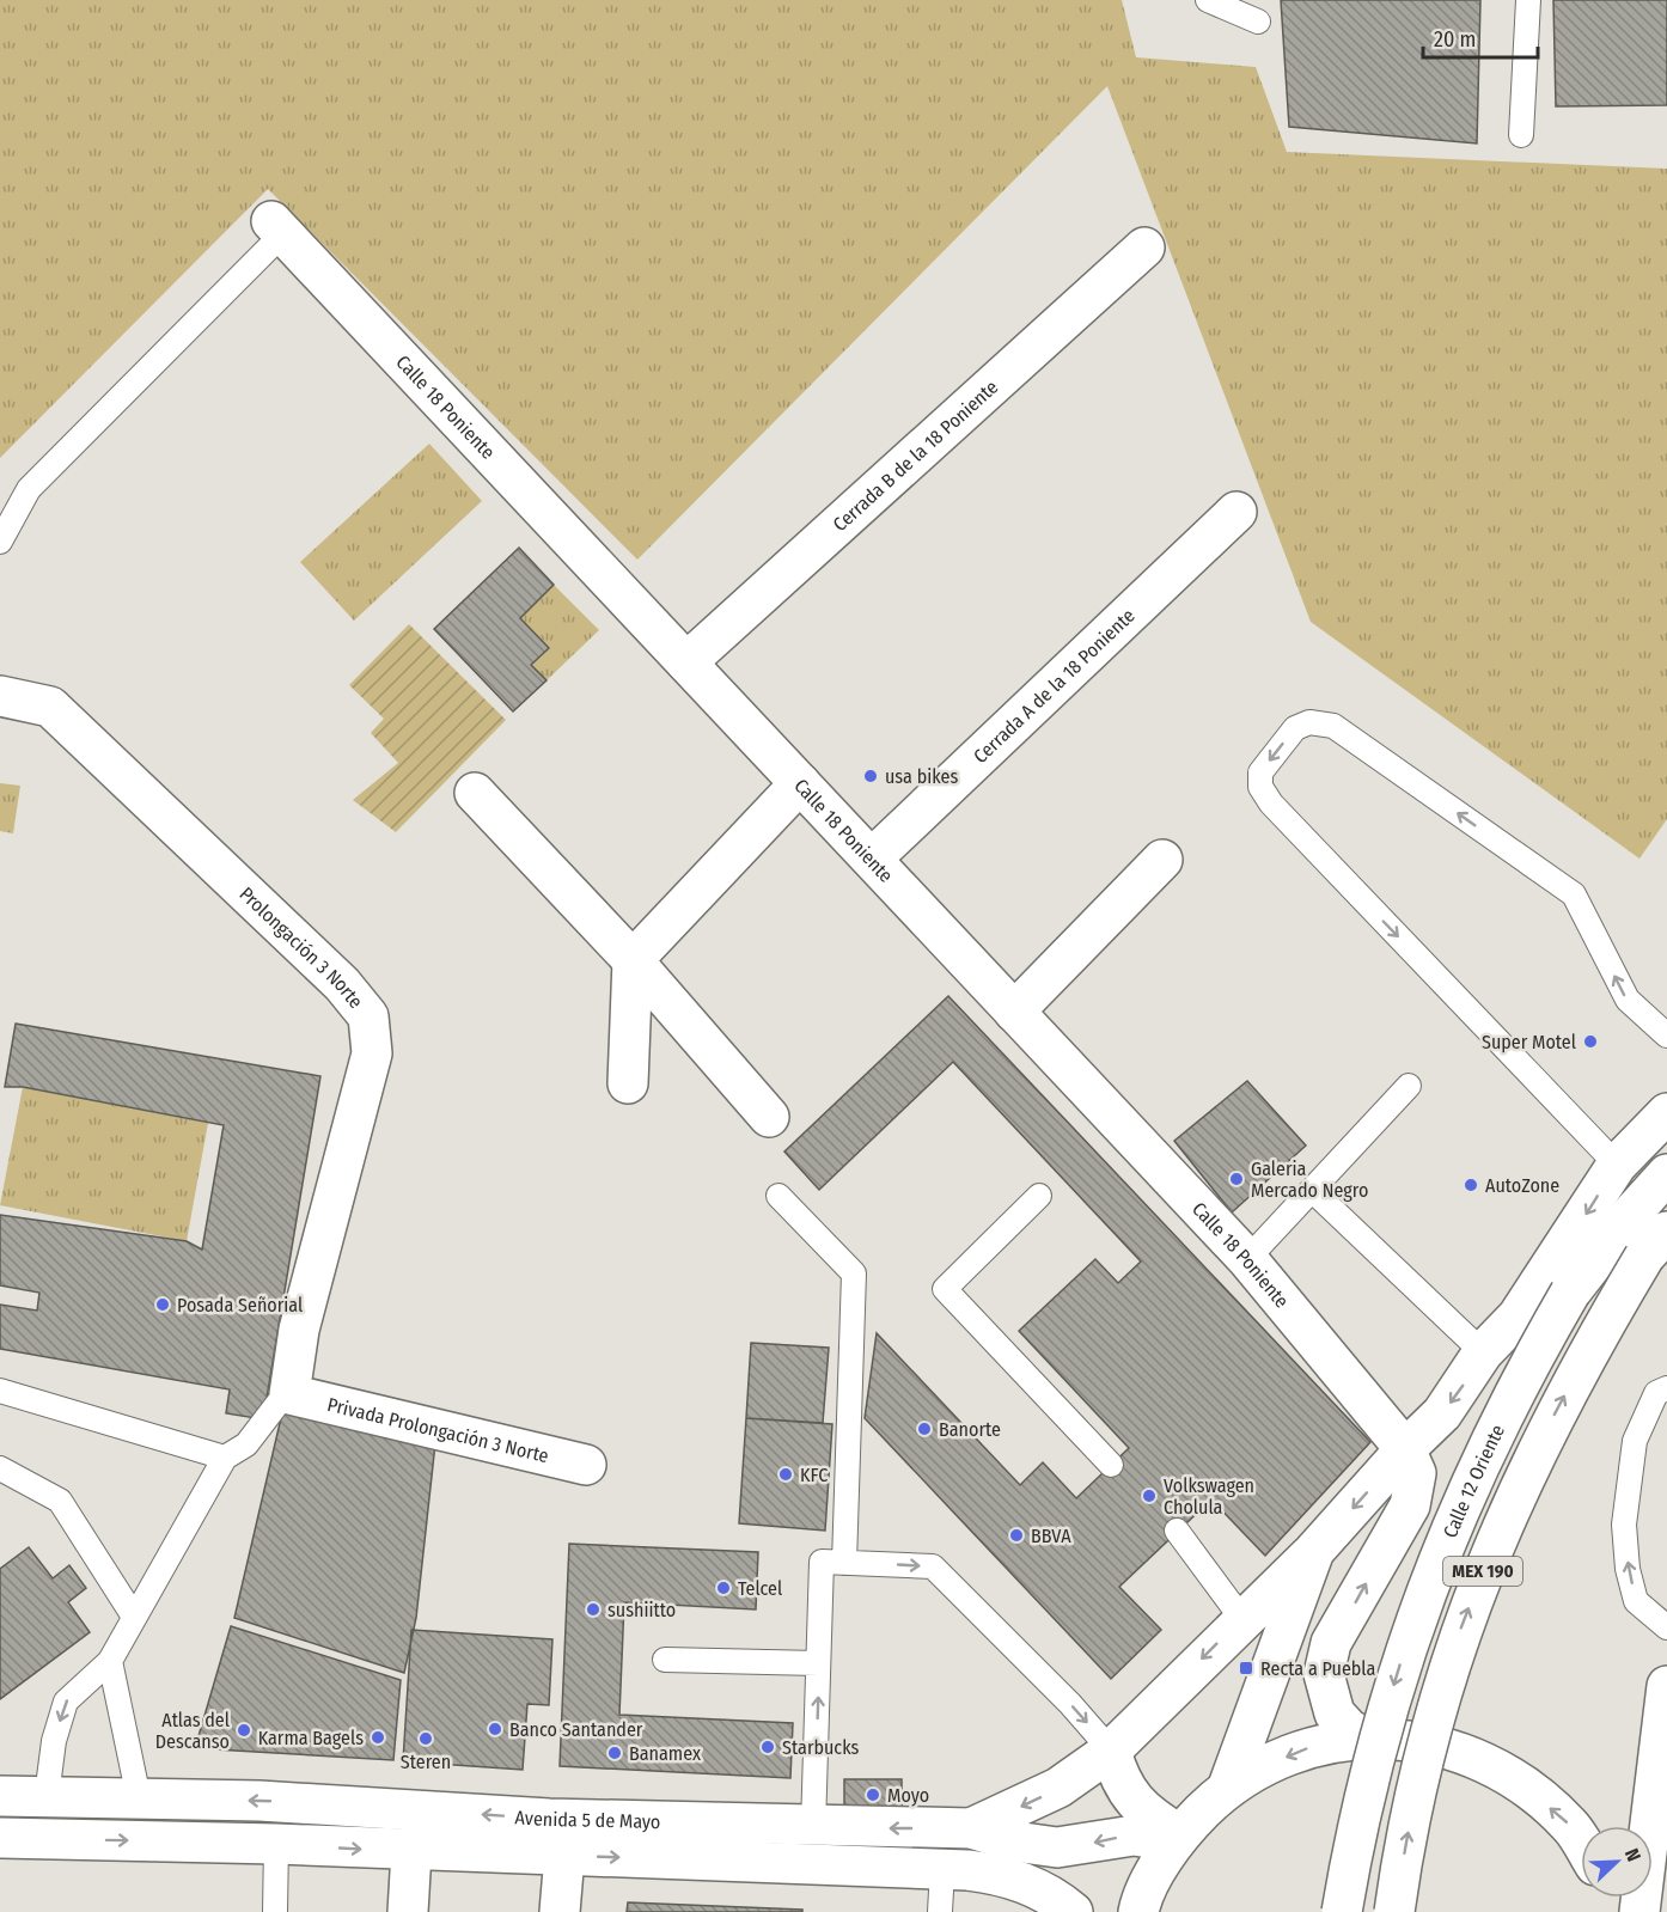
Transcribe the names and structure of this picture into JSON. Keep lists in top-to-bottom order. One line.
{"streets":{"main road":["Calle 18 Poniente","Cerrada B de la 18 Poniente","Cerrada A de la 18 Poniente","Prolongación 3 Norte","Privada Prolongación 3 Norte","Calle 12 Oriente","MEX 190","Avenida 5 de Mayo"]},"crossings":[["Calle 18 Poniente","Cerrada B de la 18 Poniente"],["Calle 18 Poniente","Cerrada A de la 18 Poniente"],["Prolongación 3 Norte","Privada Prolongación 3 Norte"]],"places":{"other":["usa bikes","Super Motel","Galeria Mercado Negro","AutoZone","Posada Señorial","Banorte","KFC","Volkswagen Cholula","BBVA","Telcel","sushiitto","Banco Santander","Atlas del Descanso","Karma Bagels","Steren","Starbucks","Banamex","Moyo"],"transit":["Recta a Puebla"]},"scale_bar":"20 m","north":"top right"}
